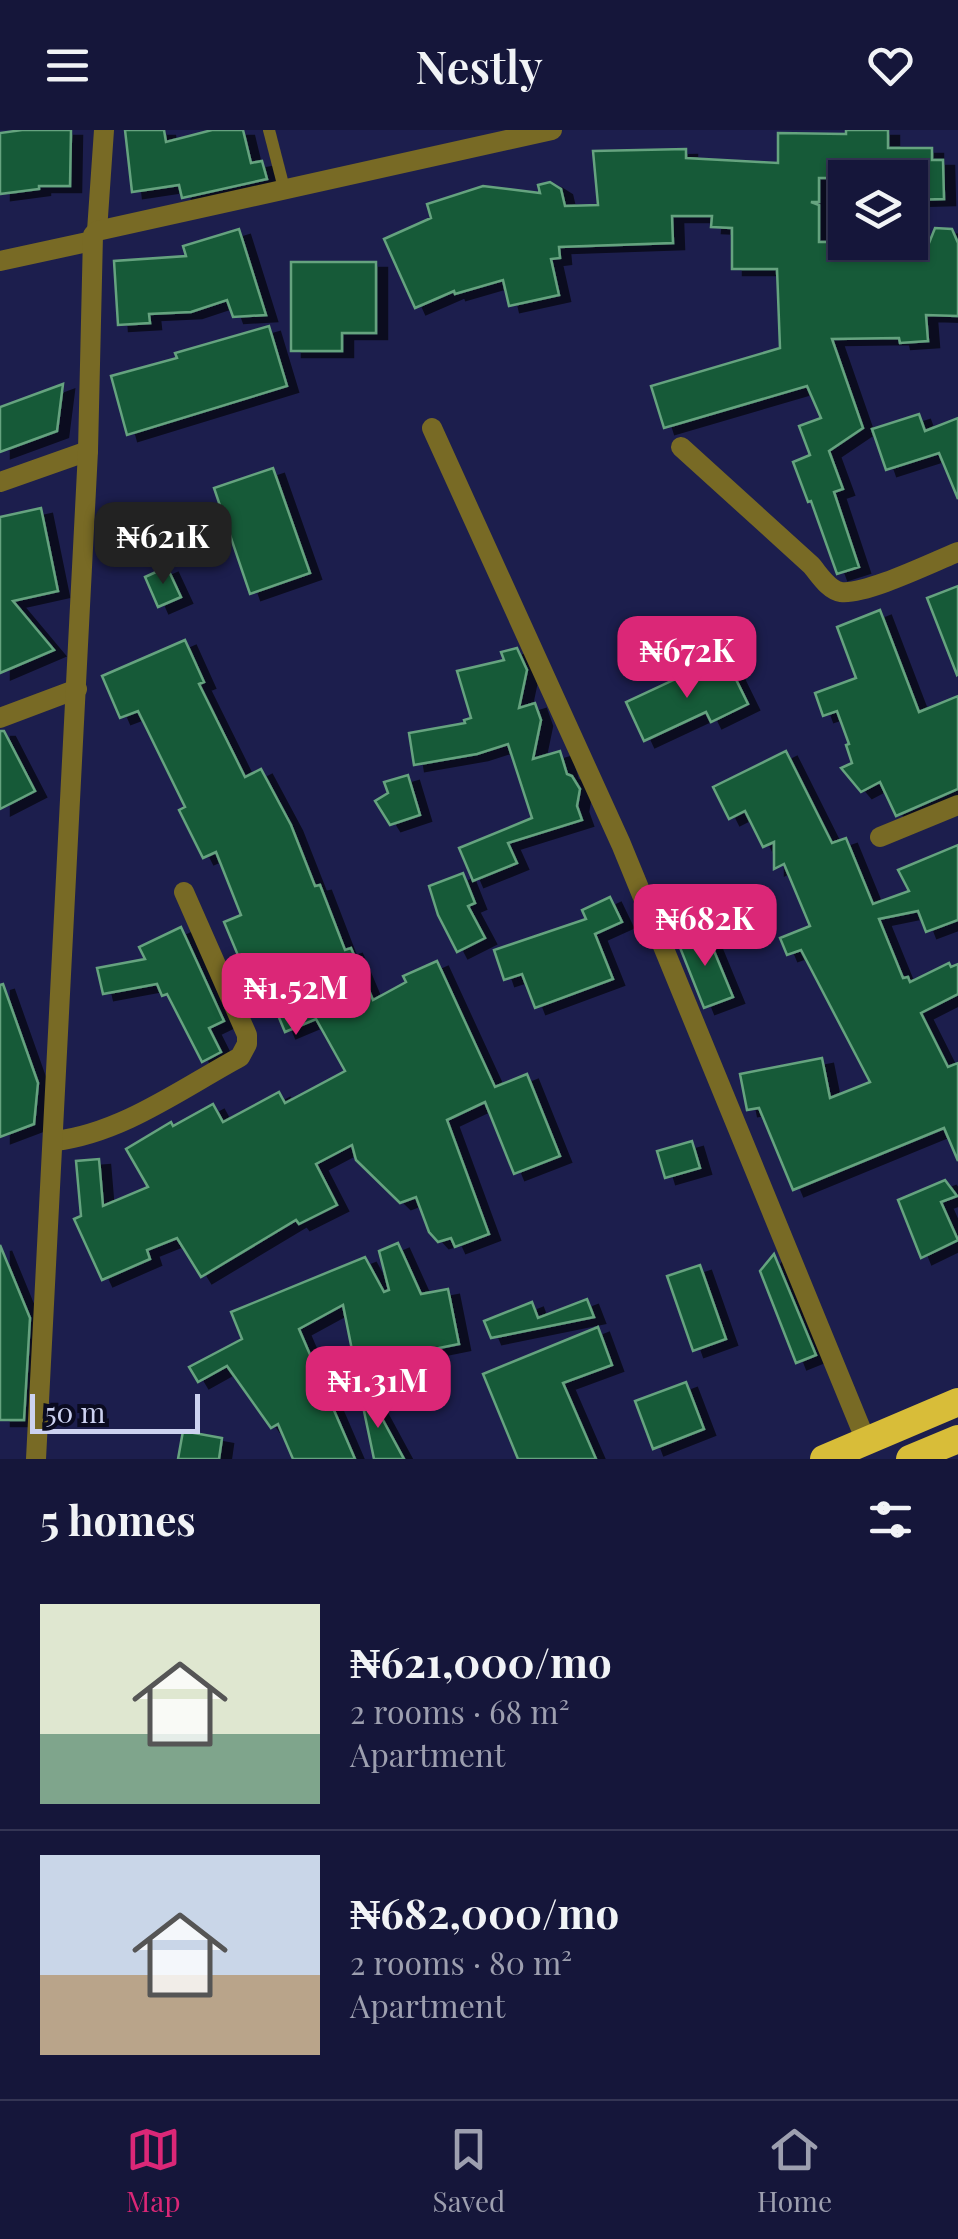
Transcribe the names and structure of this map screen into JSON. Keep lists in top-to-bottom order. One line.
{"scale_bar":"50 m","page":{"header":"Nestly","price":["₦621K","₦672K","₦682K","₦1.52M","₦1.31M"],"scale":"50 m","heading":"5 homes","list":[{"name":"₦621,000/mo","note":"2 rooms · 68 m² · Apartment"},{"name":"₦682,000/mo","note":"2 rooms · 80 m² · Apartment"}],"tabs":["Map","Saved","Home"]}}
